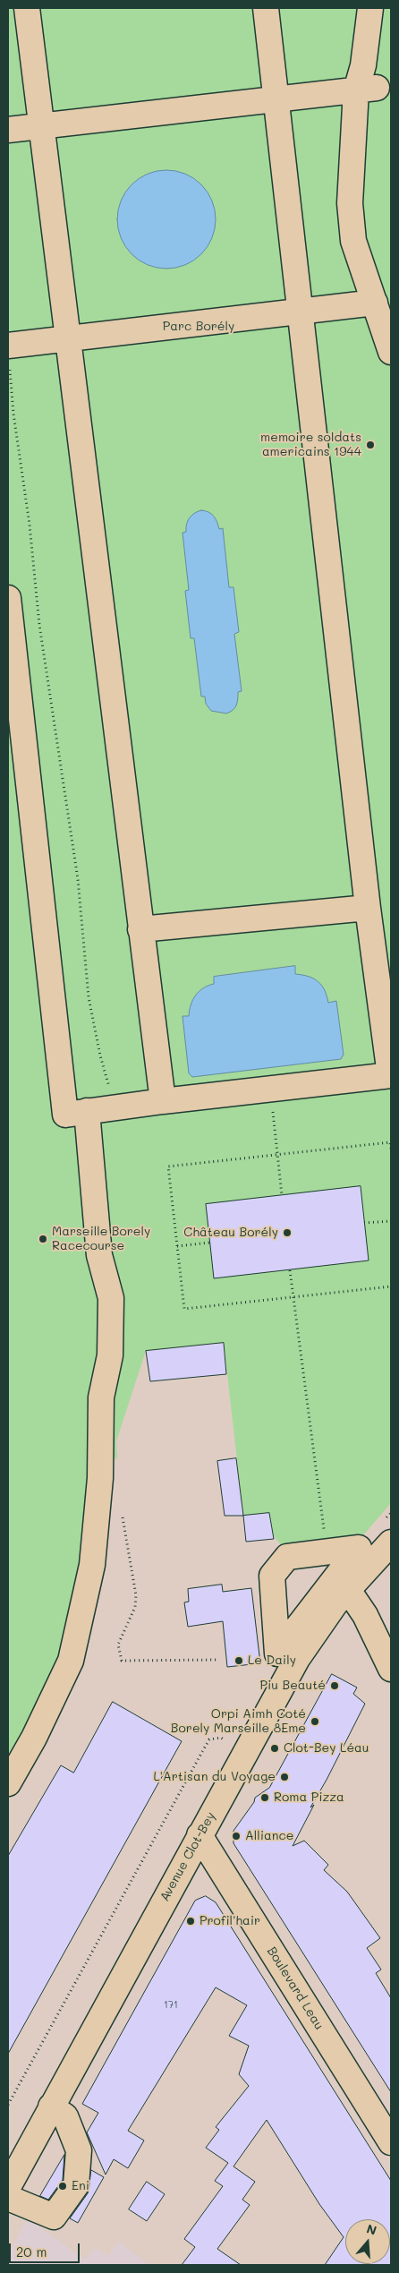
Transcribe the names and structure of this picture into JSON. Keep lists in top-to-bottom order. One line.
{"streets":{"street":["Avenue Clot-Bey","Boulevard Leau"]},"crossings":[["Avenue Clot-Bey","Boulevard Leau"]],"parks":["Parc Borély"],"places":["memoire soldats americains 1944","Château Borély","Marseille Borely Racecourse","Le Daily","Piu Beauté","Orpi Aimh Coté Borely Marseille 8Eme","Clot-Bey Léau","L'Artisan du Voyage","Roma Pizza","Alliance","Profil'hair","Eni"],"house_numbers":["171"],"scale_bar":"20 m","north":"top"}
